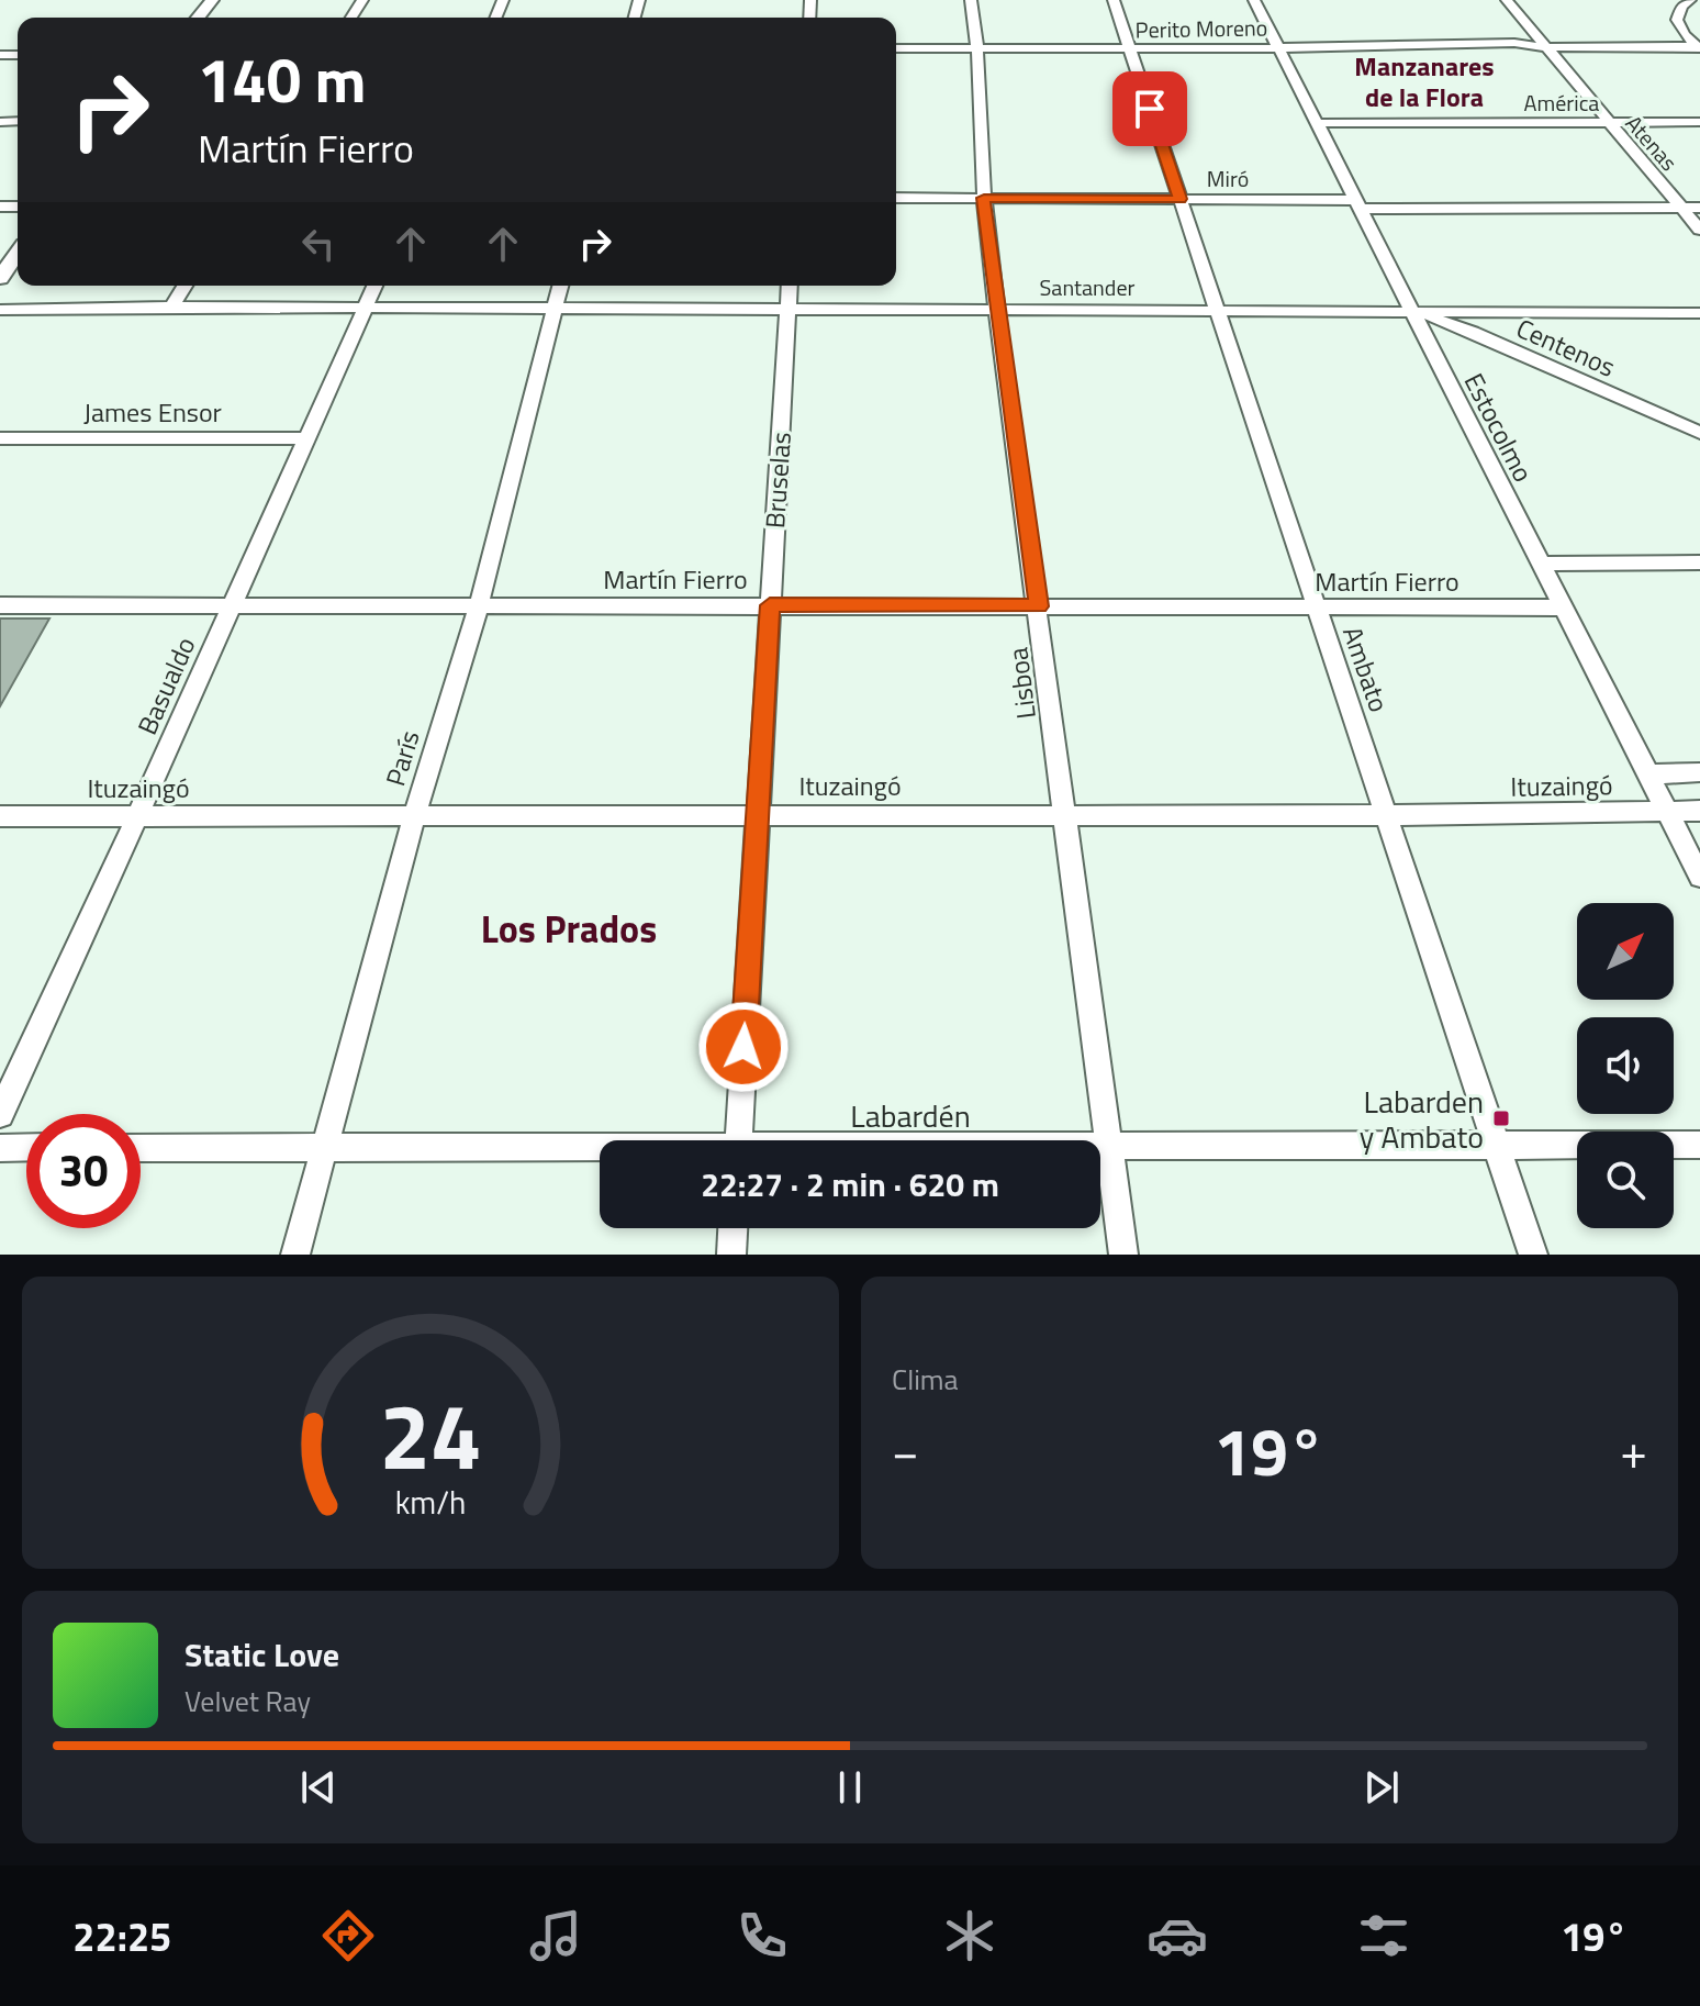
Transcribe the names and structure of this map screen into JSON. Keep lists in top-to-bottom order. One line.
{"streets":{"street":["Perito Moreno","América","Atenas","Miró","Santander","Centenos","James Ensor","Estocolmo","Bruselas","Martín Fierro","Ambato","Lisboa","Basualdo","París","Ituzaingó","Labardén"]},"crossings":[["Perito Moreno","Atenas"],["Perito Moreno","Estocolmo"],["Perito Moreno","Ambato"],["Perito Moreno","Lisboa"],["América","Atenas"],["América","Estocolmo"],["Atenas","Miró"],["Miró","Estocolmo"],["Miró","Ambato"],["Miró","Lisboa"],["Santander","Centenos"],["Santander","Estocolmo"],["Santander","Bruselas"],["Santander","Ambato"],["Santander","Lisboa"],["Santander","Basualdo"],["Santander","París"],["Centenos","Estocolmo"],["James Ensor","Basualdo"],["Estocolmo","Martín Fierro"],["Estocolmo","Ituzaingó"],["Bruselas","Martín Fierro"],["Bruselas","Ituzaingó"],["Martín Fierro","Ambato"],["Martín Fierro","Lisboa"],["Martín Fierro","Basualdo"],["Martín Fierro","París"],["Ambato","Ituzaingó"],["Ambato","Labardén"],["Lisboa","Ituzaingó"],["Lisboa","Labardén"],["Basualdo","Ituzaingó"],["París","Ituzaingó"],["París","Labardén"]],"districts":["Manzanares de la Flora","Los Prados"],"places":{"transit":["Labarden y Ambato"]},"north":"top right","page":{"turn":["140 m","Martín Fierro"],"limit":"30","trip":"22:27 · 2 min · 620 m","tile":"Clima","heat":["−","19°","+"],"song":["Static Love","Velvet Ray"],"tabs":["22:25","19°"],"gauge":["24","km/h"]}}
